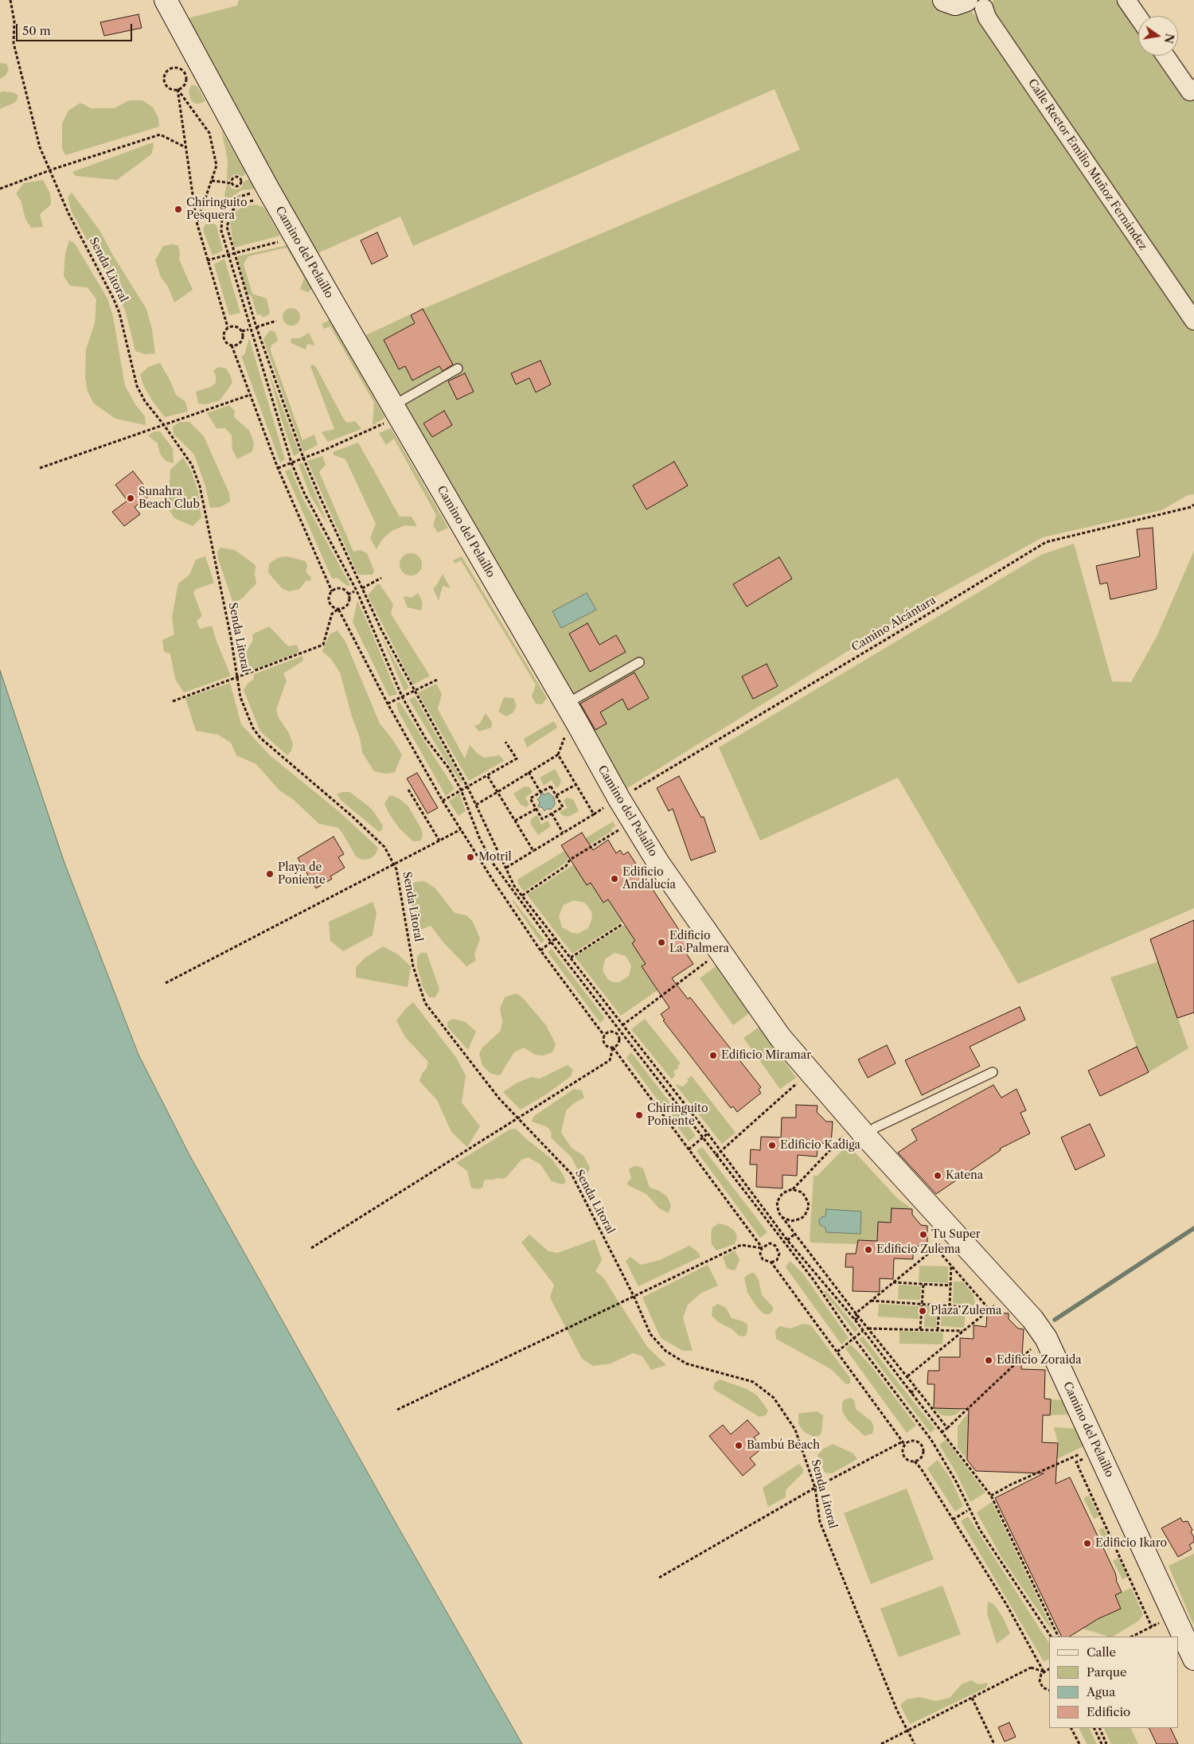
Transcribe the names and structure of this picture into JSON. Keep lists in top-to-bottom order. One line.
{"streets":{"street":["Calle Rector Emilio Muñoz Fernández","Camino del Pelaíllo"],"path":["Senda Litoral","Camino Alcántara"]},"crossings":[["Camino del Pelaíllo","Camino Alcántara"]],"places":["Chiringuito Pesquera","Sunahra Beach Club","Motril","Playa de Poniente","Edificio Andalucía","Edificio La Palmera","Edificio Miramar","Chiringuito Poniente","Edificio Kadiga","Katena","Tu Super","Edificio Zulema","Plaza Zulema","Edificio Zoraida","Bambú Beach","Edificio Ikaro"],"legend":["Calle","Parque","Agua","Edificio"],"scale_bar":"50 m","north":"right"}
